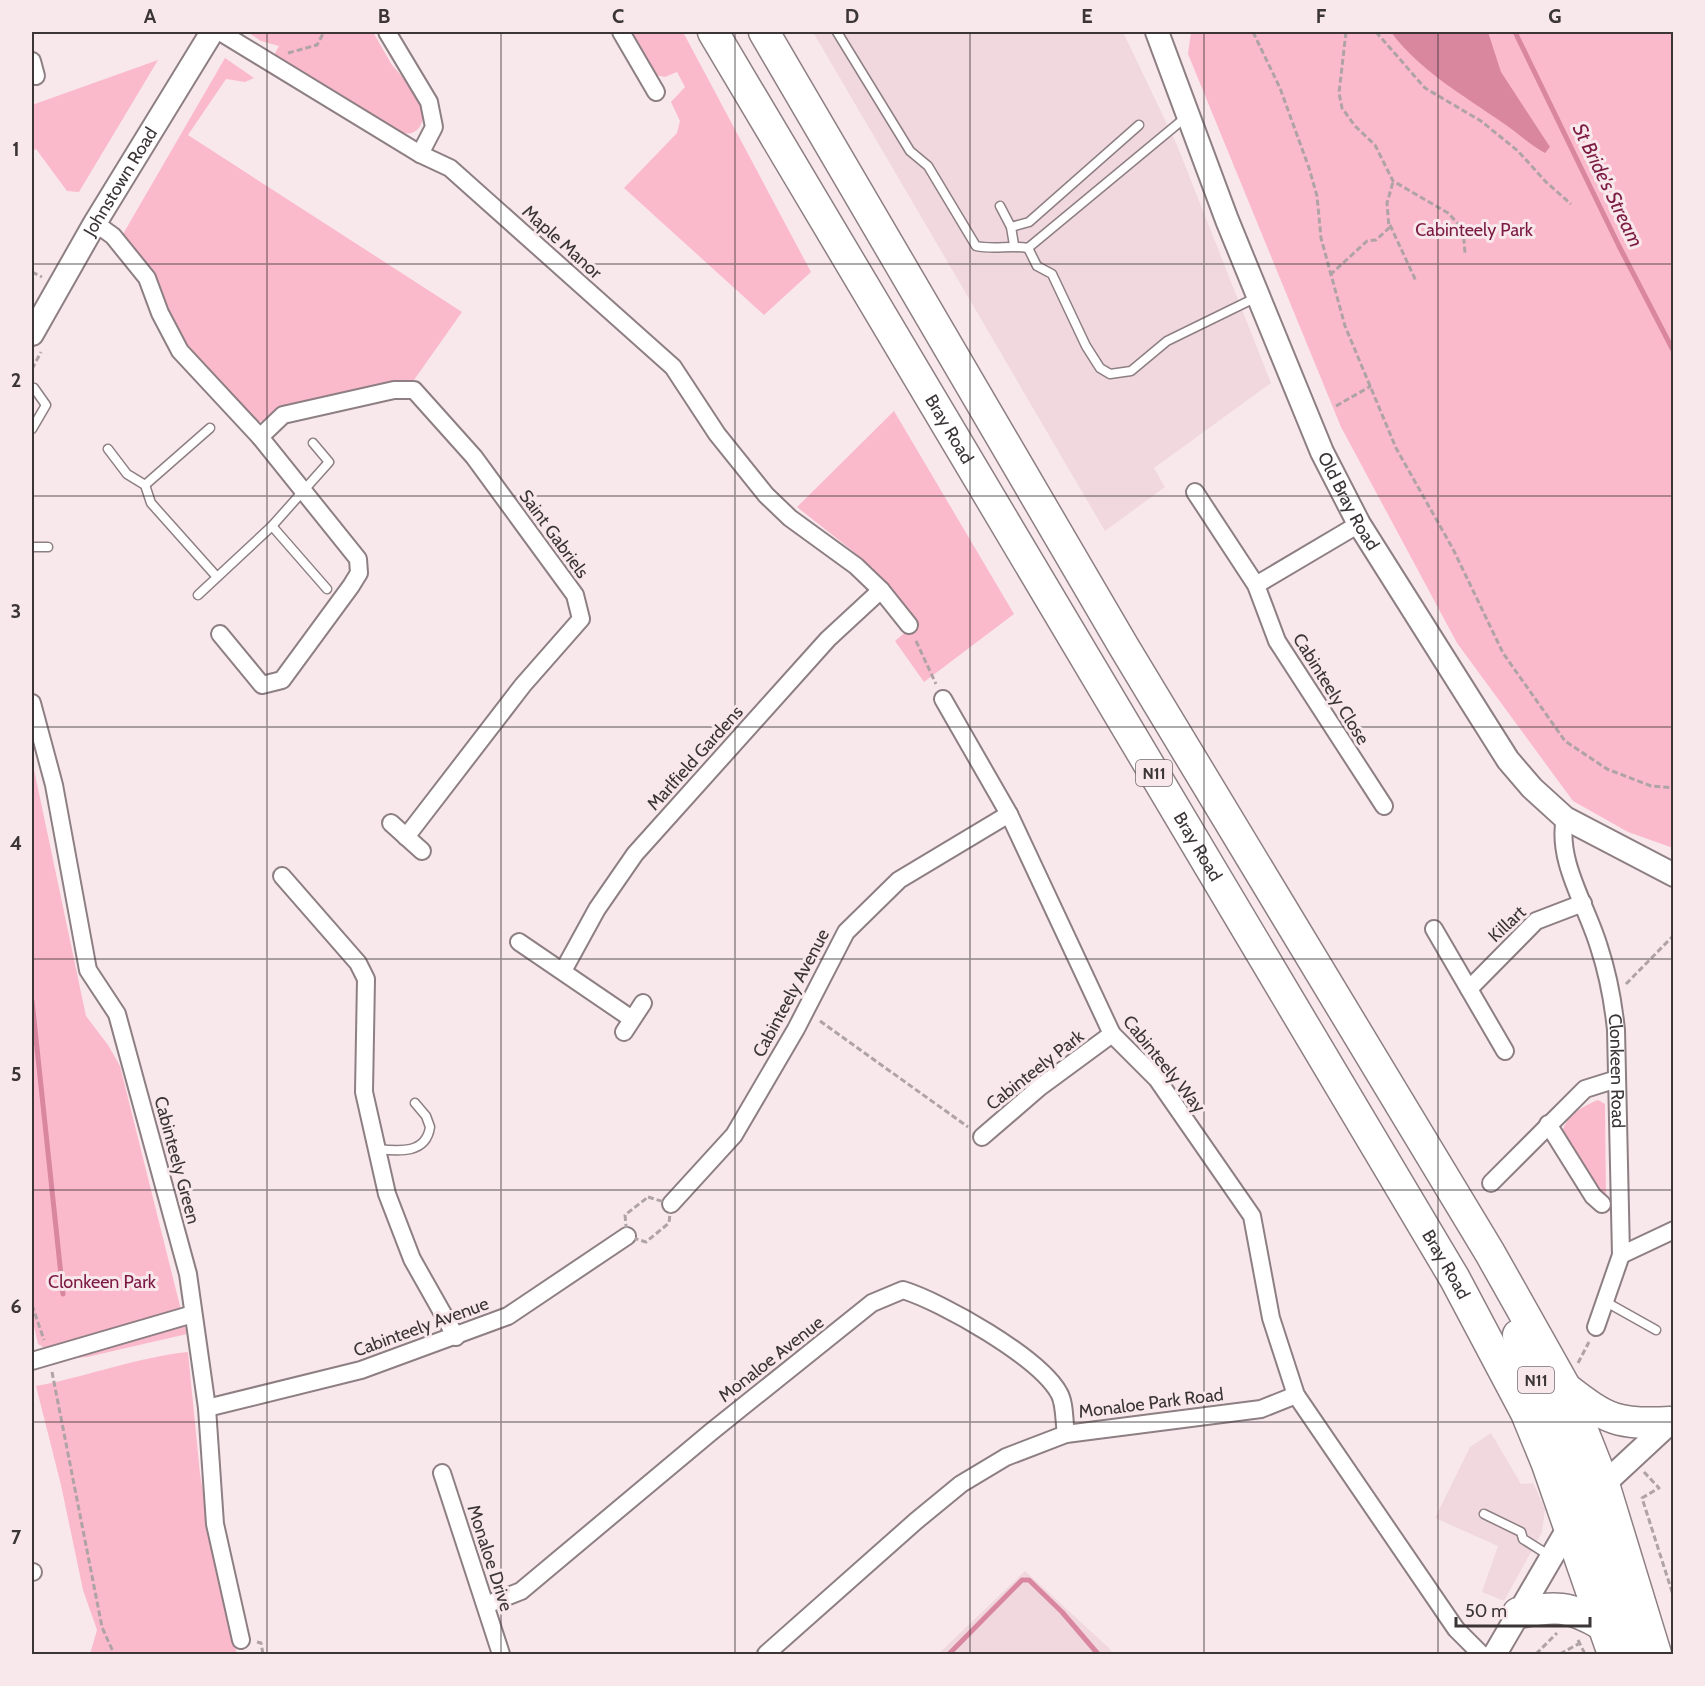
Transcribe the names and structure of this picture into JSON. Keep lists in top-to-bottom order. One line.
{"streets":{"highway":["Bray Road","N11"],"street":["Johnstown Road","Maple Manor","Old Bray Road","Saint Gabriels","Cabinteely Close","Marlfield Gardens","Killart","Cabinteely Avenue","Cabinteely Way","Cabinteely Park","Clonkeen Road","Cabinteely Green","Monaloe Avenue","Monaloe Park Road","Monaloe Drive"]},"crossings":[["Maple Manor","Marlfield Gardens"],["Bray Road","N11"],["Old Bray Road","Clonkeen Road"],["Killart","Clonkeen Road"],["Cabinteely Avenue","Cabinteely Way"],["Cabinteely Avenue","Cabinteely Green"],["Cabinteely Way","Cabinteely Park"],["Cabinteely Way","Monaloe Park Road"],["Monaloe Avenue","Monaloe Park Road"],["Monaloe Avenue","Monaloe Drive"]],"water":["St Bride's Stream"],"parks":["Cabinteely Park","Clonkeen Park"],"scale_bar":"50 m","grid":{"columns":["A","B","C","D","E","F","G"],"rows":["1","2","3","4","5","6","7"]}}
